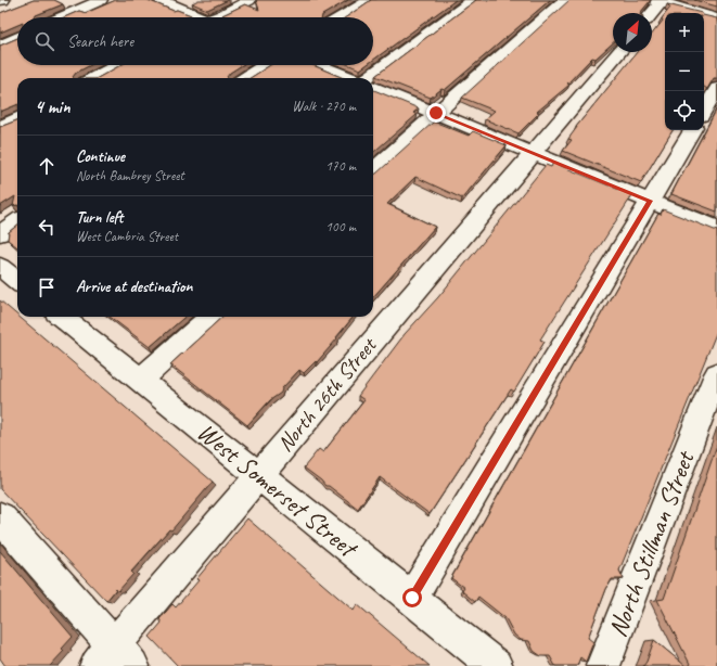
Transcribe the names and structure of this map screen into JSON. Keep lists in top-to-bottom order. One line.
{"streets":{"street":["North 26th Street","West Somerset Street","North Stillman Street"]},"crossings":[["North 26th Street","West Somerset Street"]],"north":"top right","page":{"map_buttons":["+","−"],"search":"Search here","heading":["4 min","Walk · 270 m"],"list":[["Continue","North Bambrey Street","170 m"],["Turn left","West Cambria Street","100 m"],"Arrive at destination"]}}
